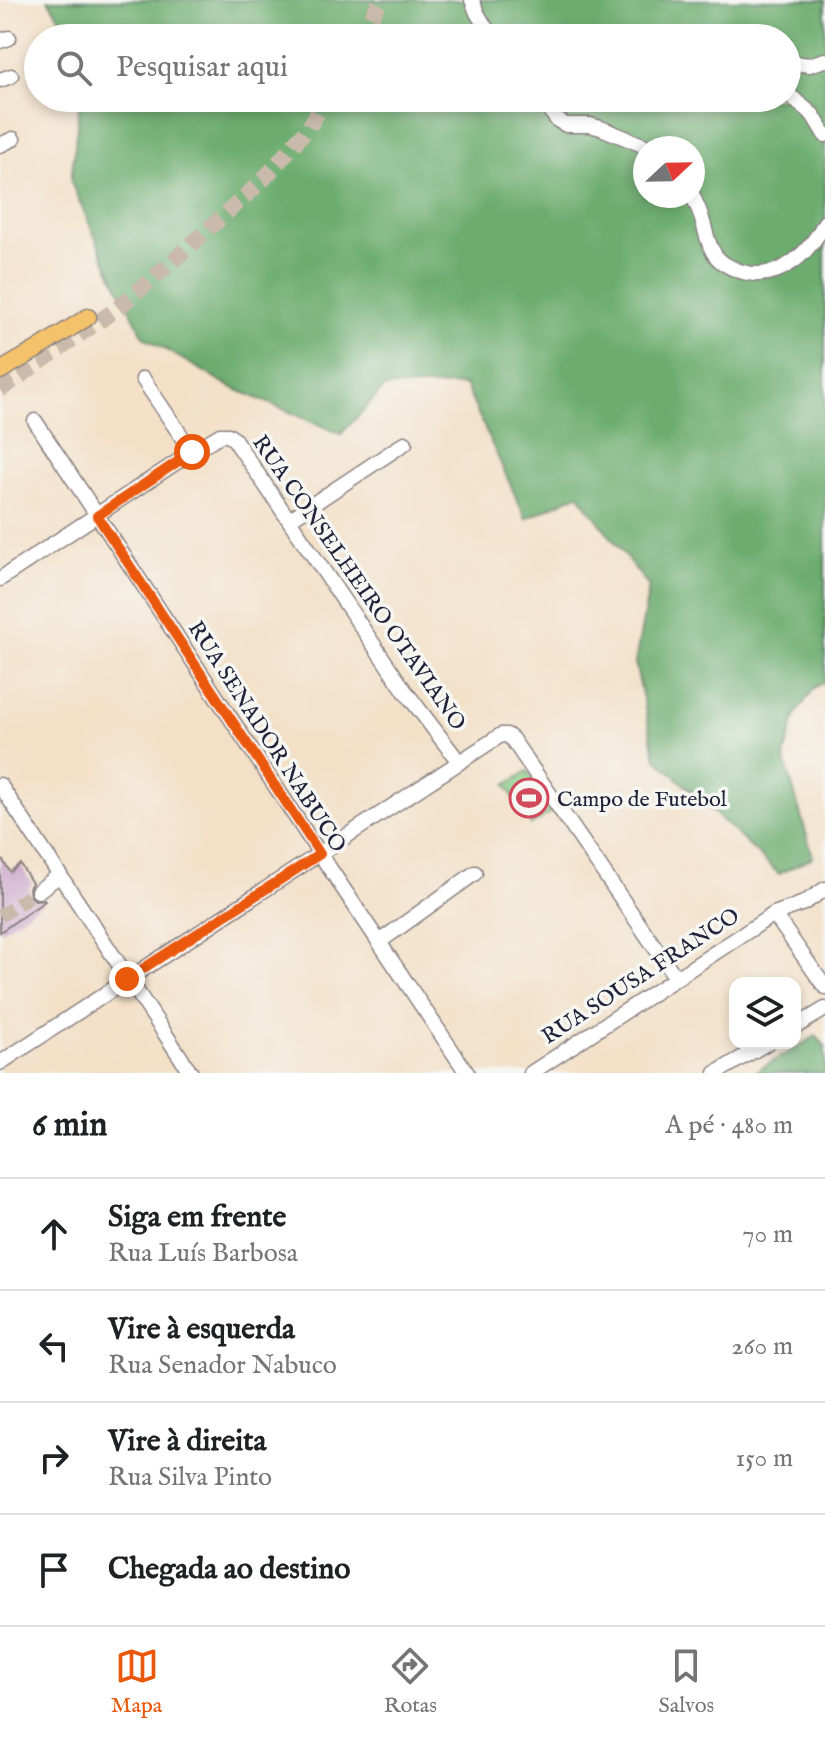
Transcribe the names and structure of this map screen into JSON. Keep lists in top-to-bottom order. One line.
{"streets":{"street":["RUA CONSELHEIRO OTAVIANO","RUA SENADOR NABUCO","RUA SOUSA FRANCO"]},"places":{"sports":["Campo de Futebol"]},"north":"right","page":{"search":"Pesquisar aqui","heading":["6 min","A pé · 480 m"],"list":[["Siga em frente","Rua Luís Barbosa","70 m"],["Vire à esquerda","Rua Senador Nabuco","260 m"],["Vire à direita","Rua Silva Pinto","150 m"],"Chegada ao destino"],"nav":["Mapa","Rotas","Salvos"]}}
